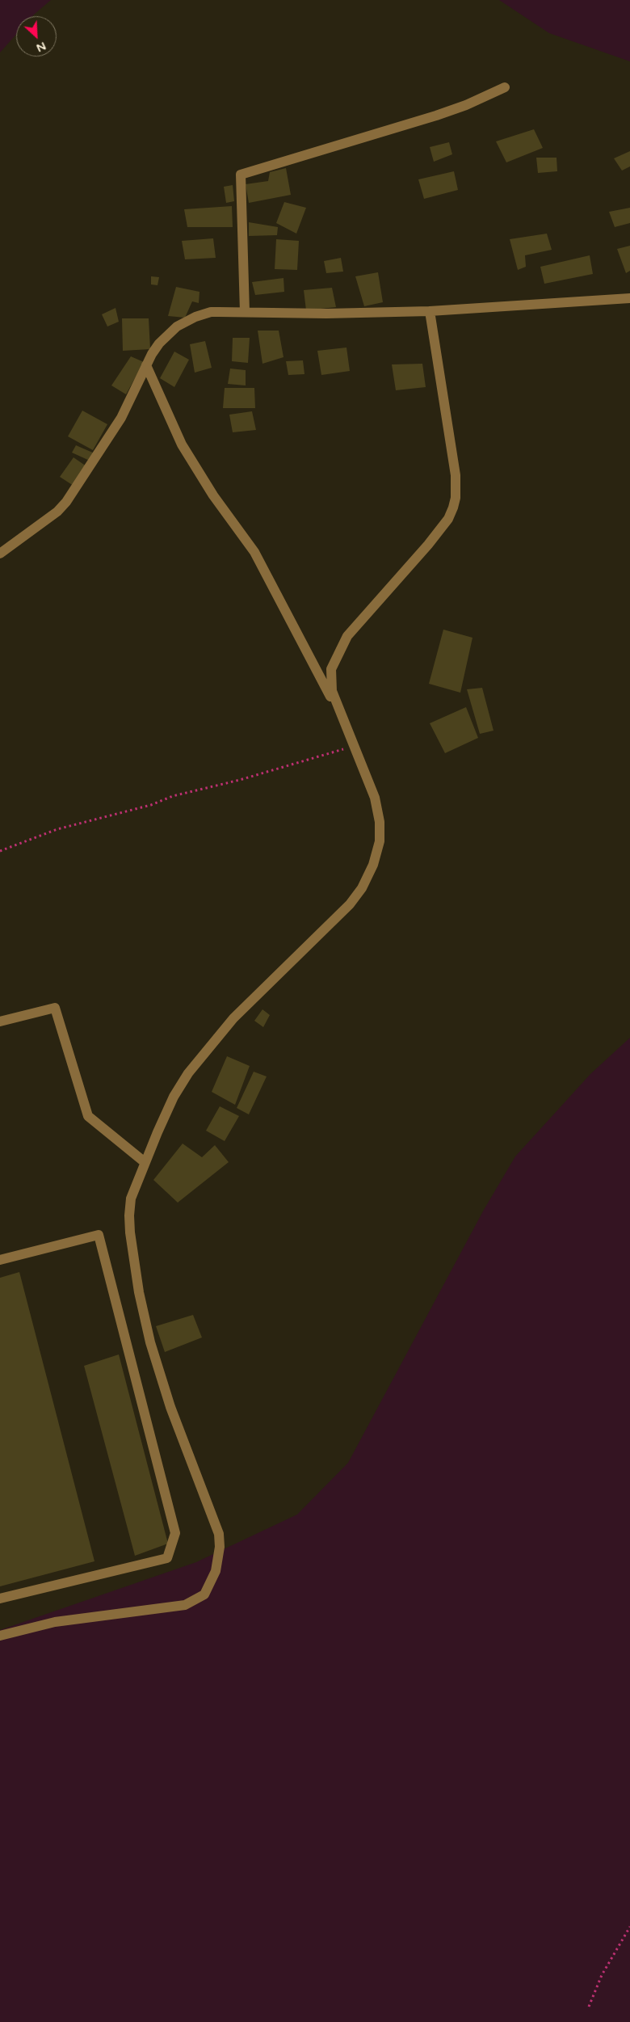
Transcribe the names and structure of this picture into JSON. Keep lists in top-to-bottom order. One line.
{"north":"bottom right"}
